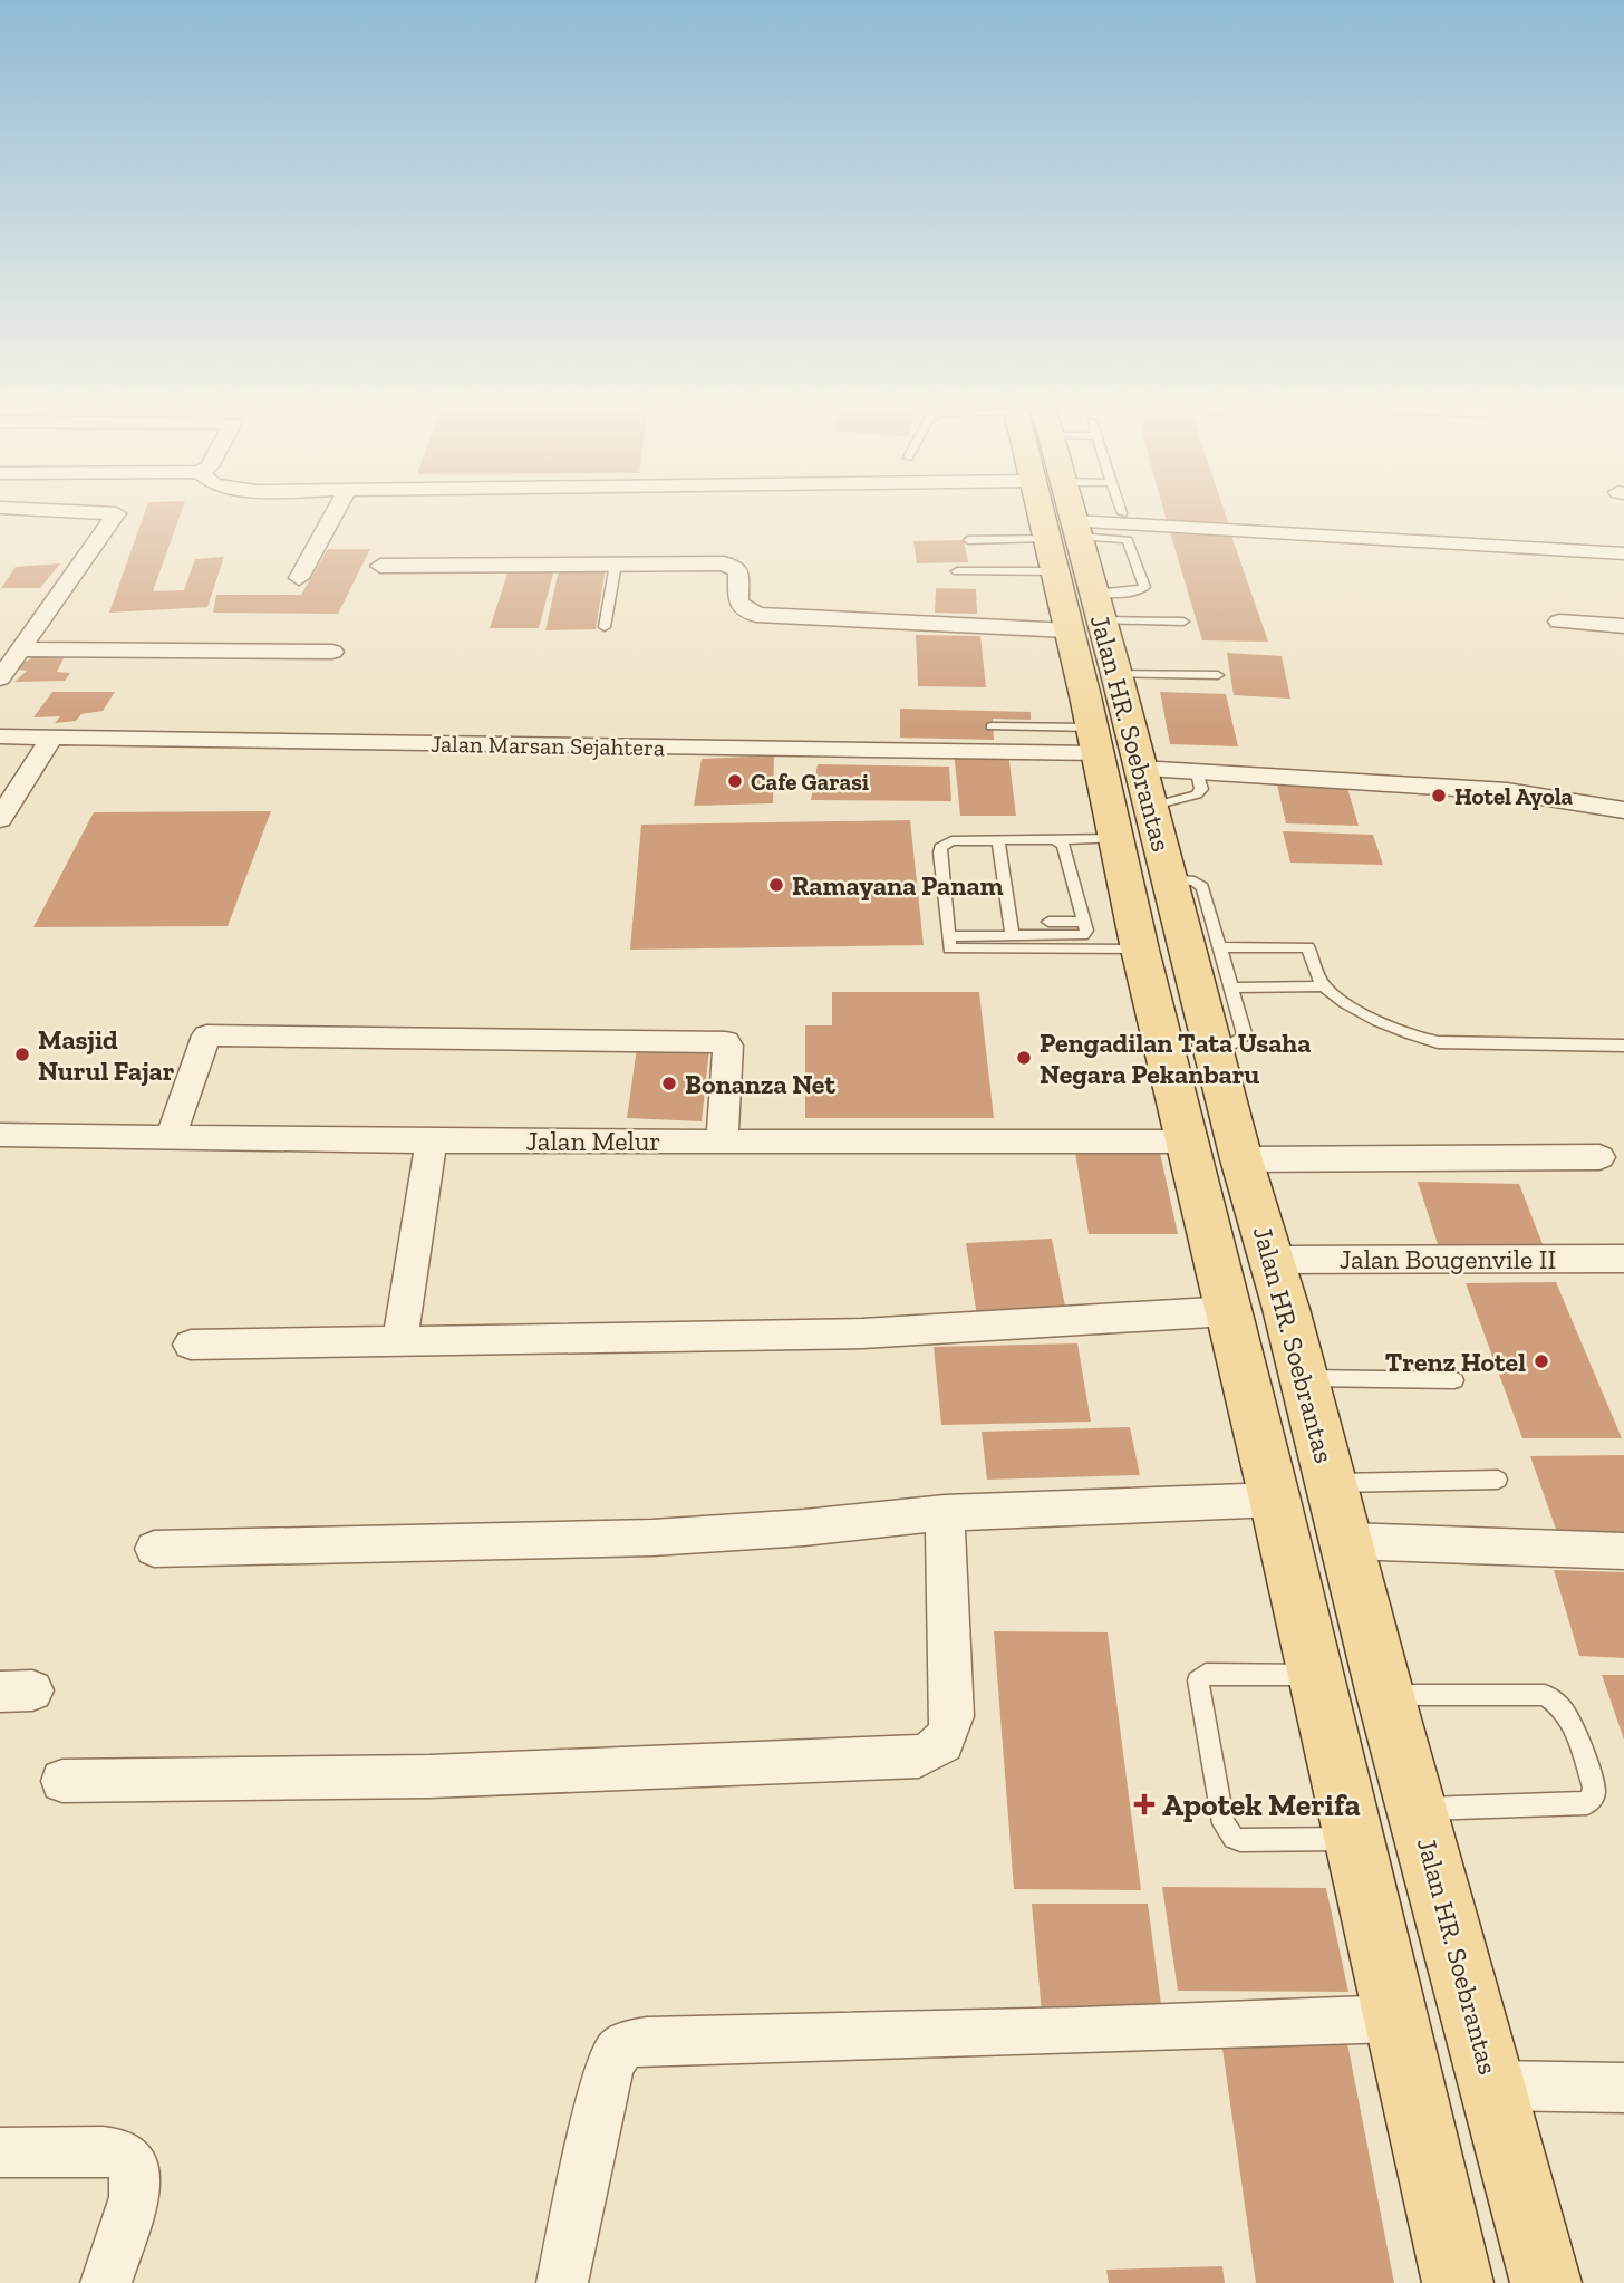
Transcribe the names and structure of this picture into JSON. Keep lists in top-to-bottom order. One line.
{"streets":{"main road":["Jalan HR. Soebrantas"],"street":["Jalan Marsan Sejahtera","Jalan Melur","Jalan Bougenvile II"]},"crossings":[["Jalan HR. Soebrantas","Jalan Marsan Sejahtera"],["Jalan HR. Soebrantas","Jalan Melur"],["Jalan HR. Soebrantas","Jalan Bougenvile II"]],"places":{"other":["Cafe Garasi","Hotel Ayola","Ramayana Panam","Masjid Nurul Fajar","Pengadilan Tata Usaha Negara Pekanbaru","Bonanza Net","Trenz Hotel"],"health":["Apotek Merifa"]}}
